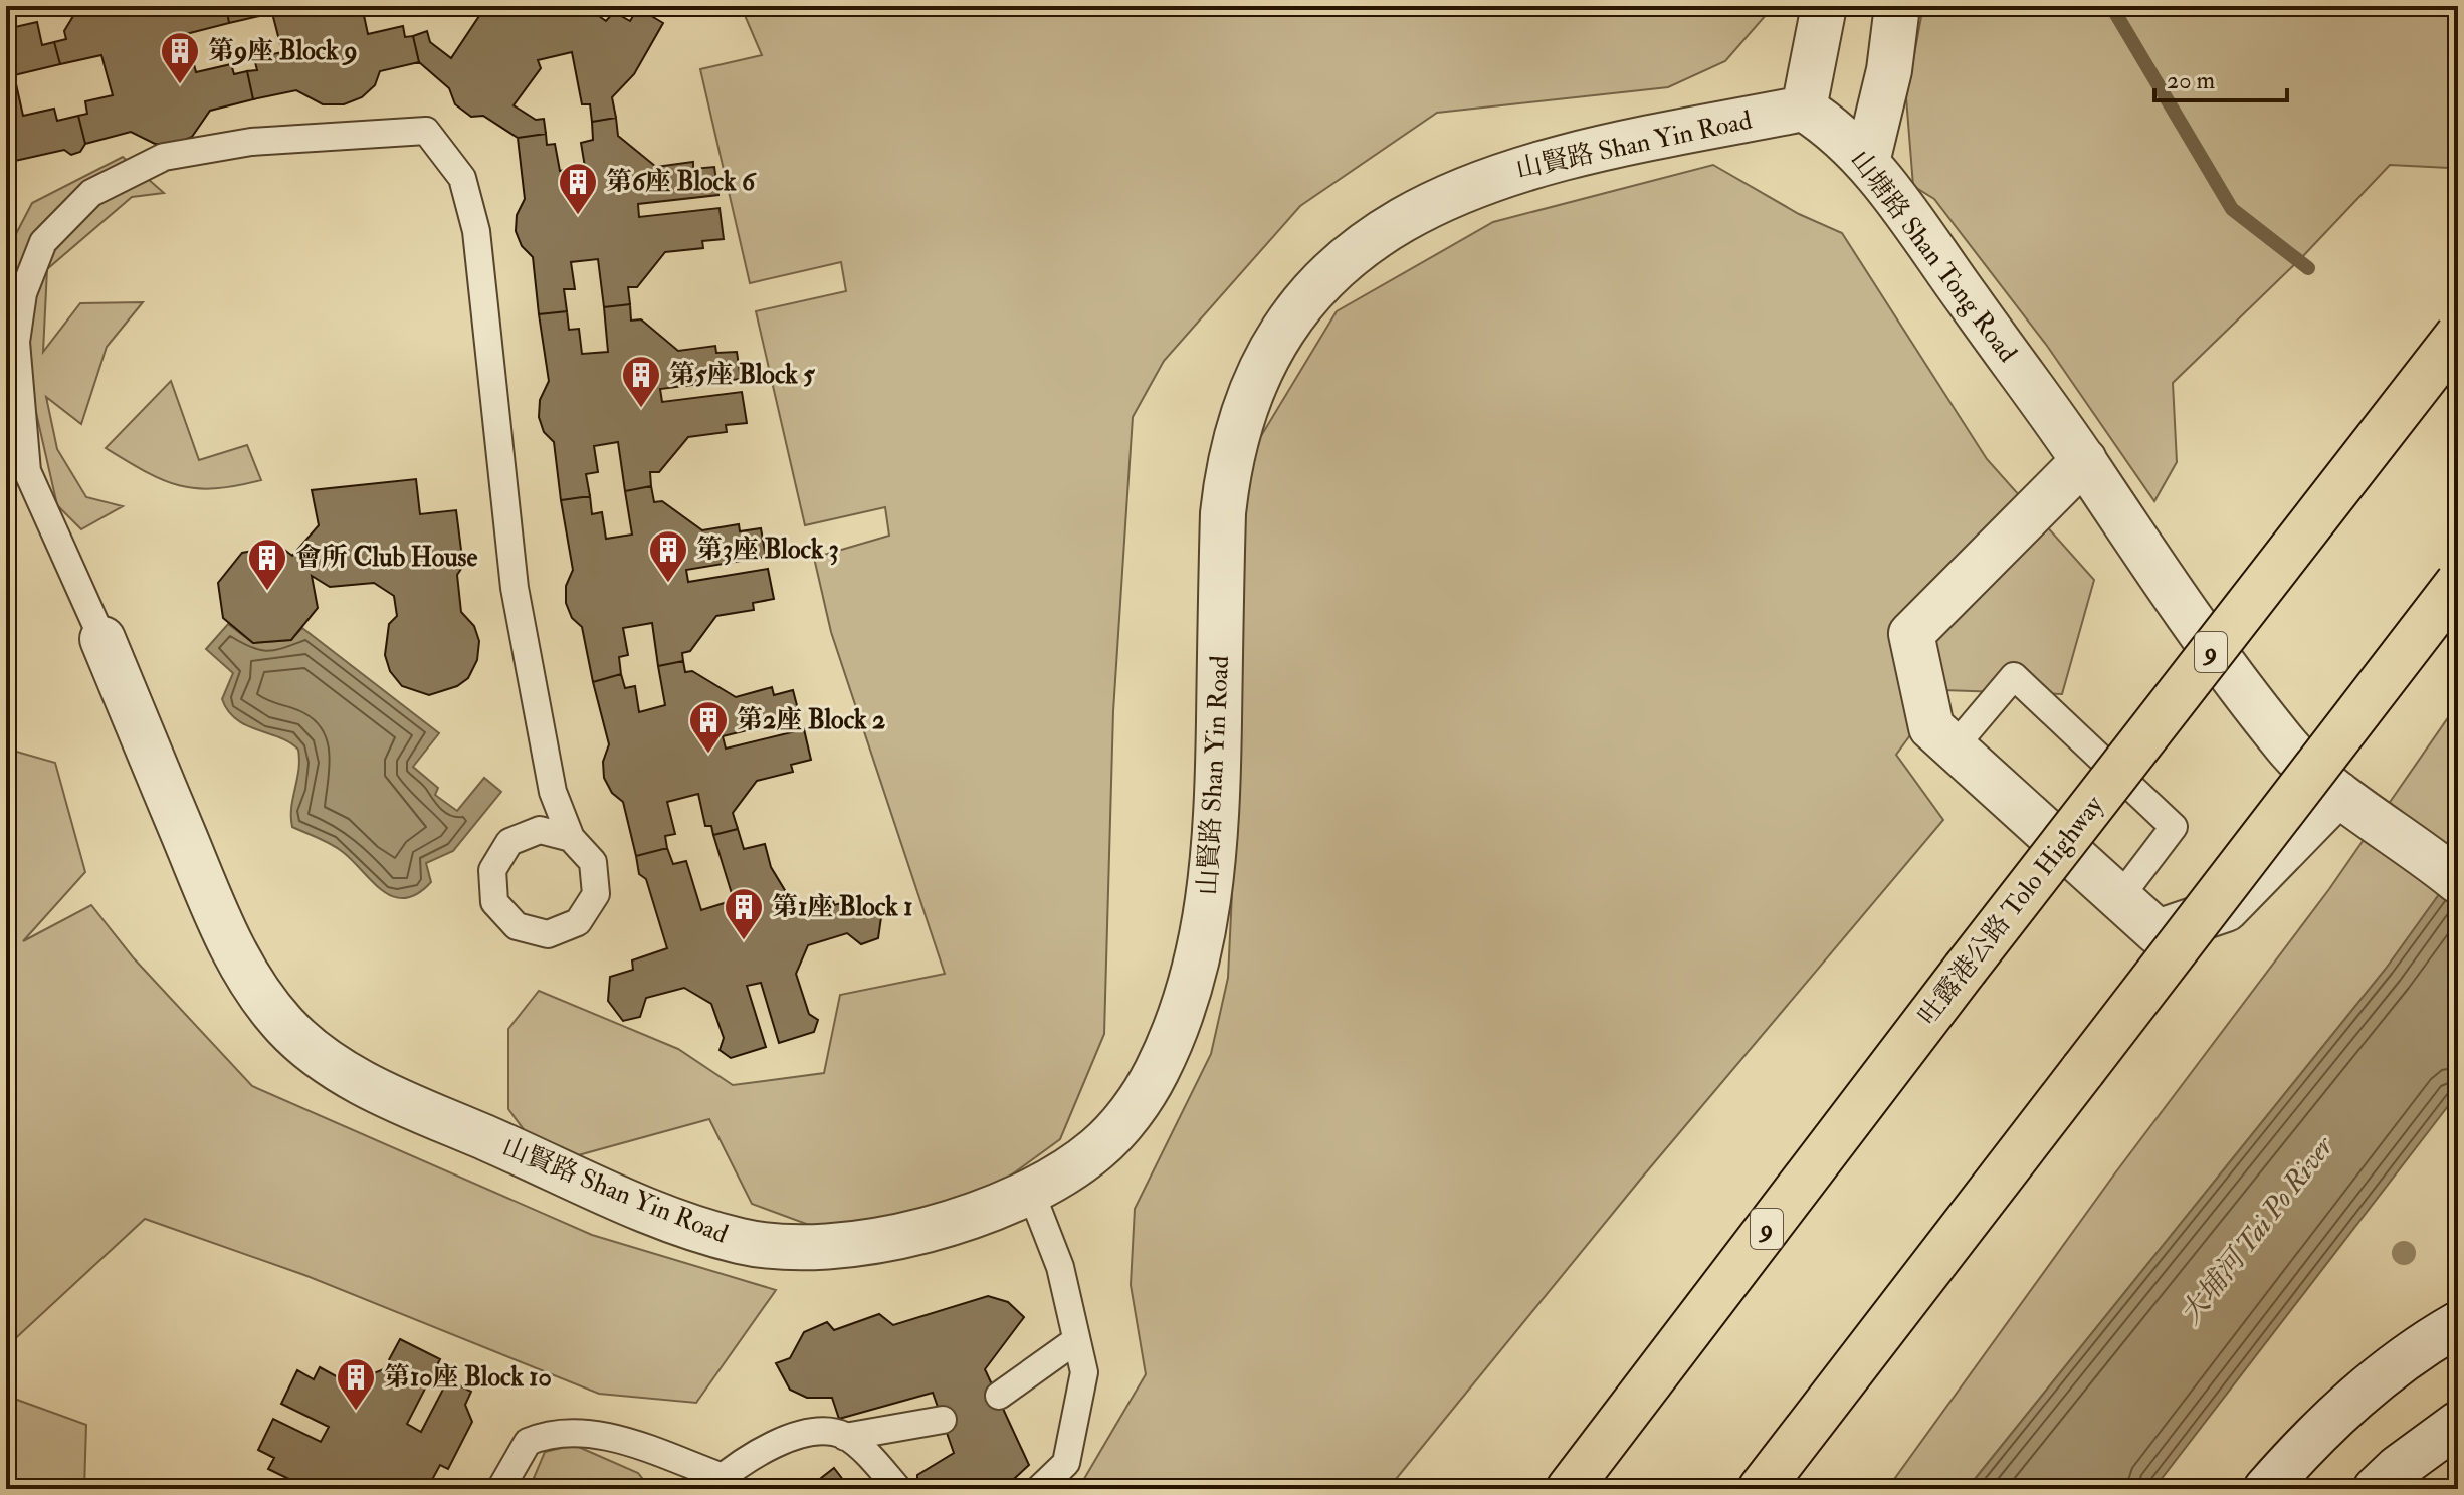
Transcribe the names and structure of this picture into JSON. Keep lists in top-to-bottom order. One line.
{"streets":{"highway":["9","吐露港公路 Tolo Highway"],"street":["山賢路 Shan Yin Road","山塘路 Shan Tong Road"]},"crossings":[["山賢路 Shan Yin Road","山塘路 Shan Tong Road"]],"water":["大埔河 Tai Po River"],"places":{"building":["第9座 Block 9","第6座 Block 6","第5座 Block 5","第3座 Block 3","會所 Club House","第2座 Block 2","第1座 Block 1","第10座 Block 10"]},"scale_bar":"20 m"}
